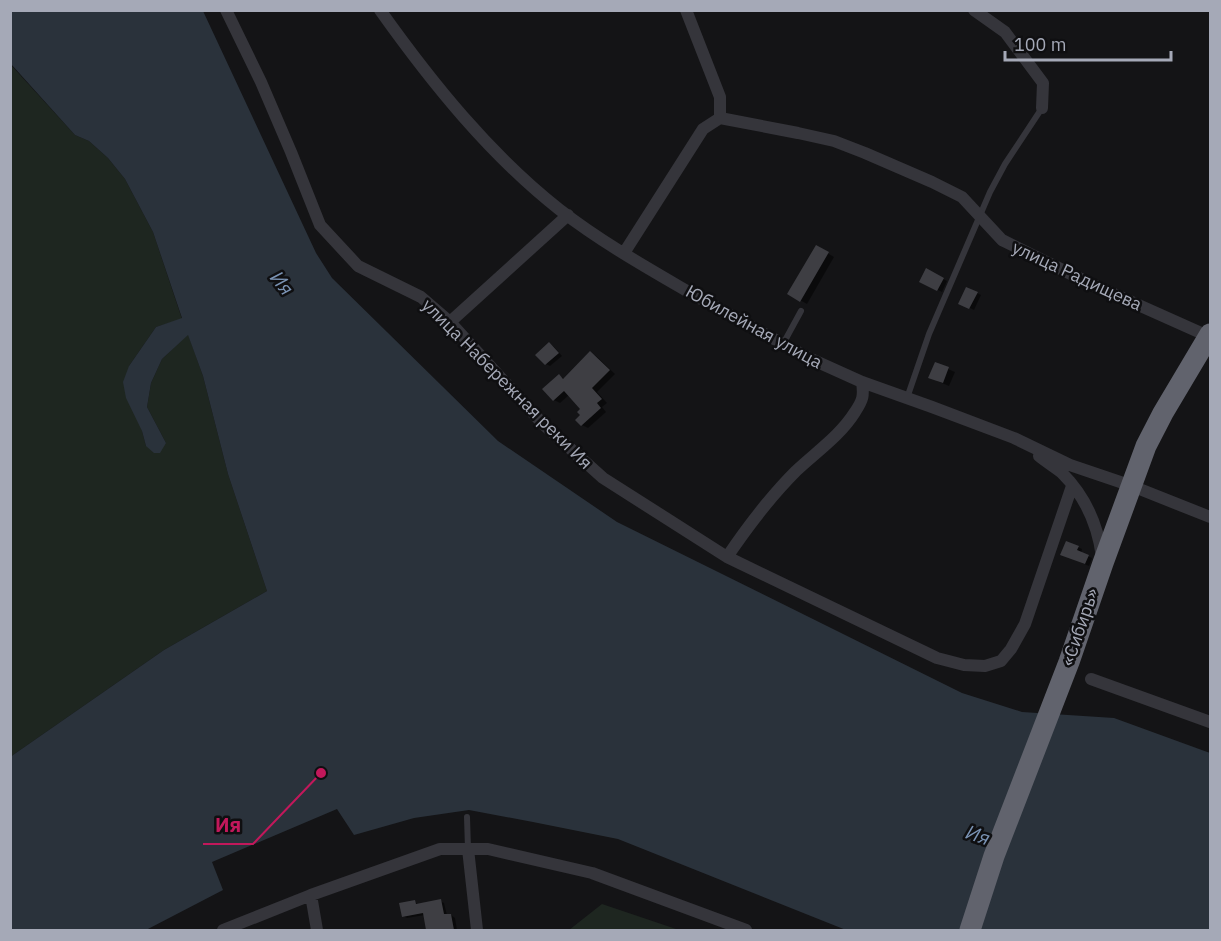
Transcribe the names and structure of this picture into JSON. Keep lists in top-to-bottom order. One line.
{"streets":{"highway":["«Сибирь»"],"street":["улица Радищева","Юбилейная улица","улица Набережная реки Ия"]},"crossings":[["улица Радищева","«Сибирь»"],["Юбилейная улица","«Сибирь»"]],"water":["Ия"],"places":["Ия"],"scale_bar":"100 m"}
